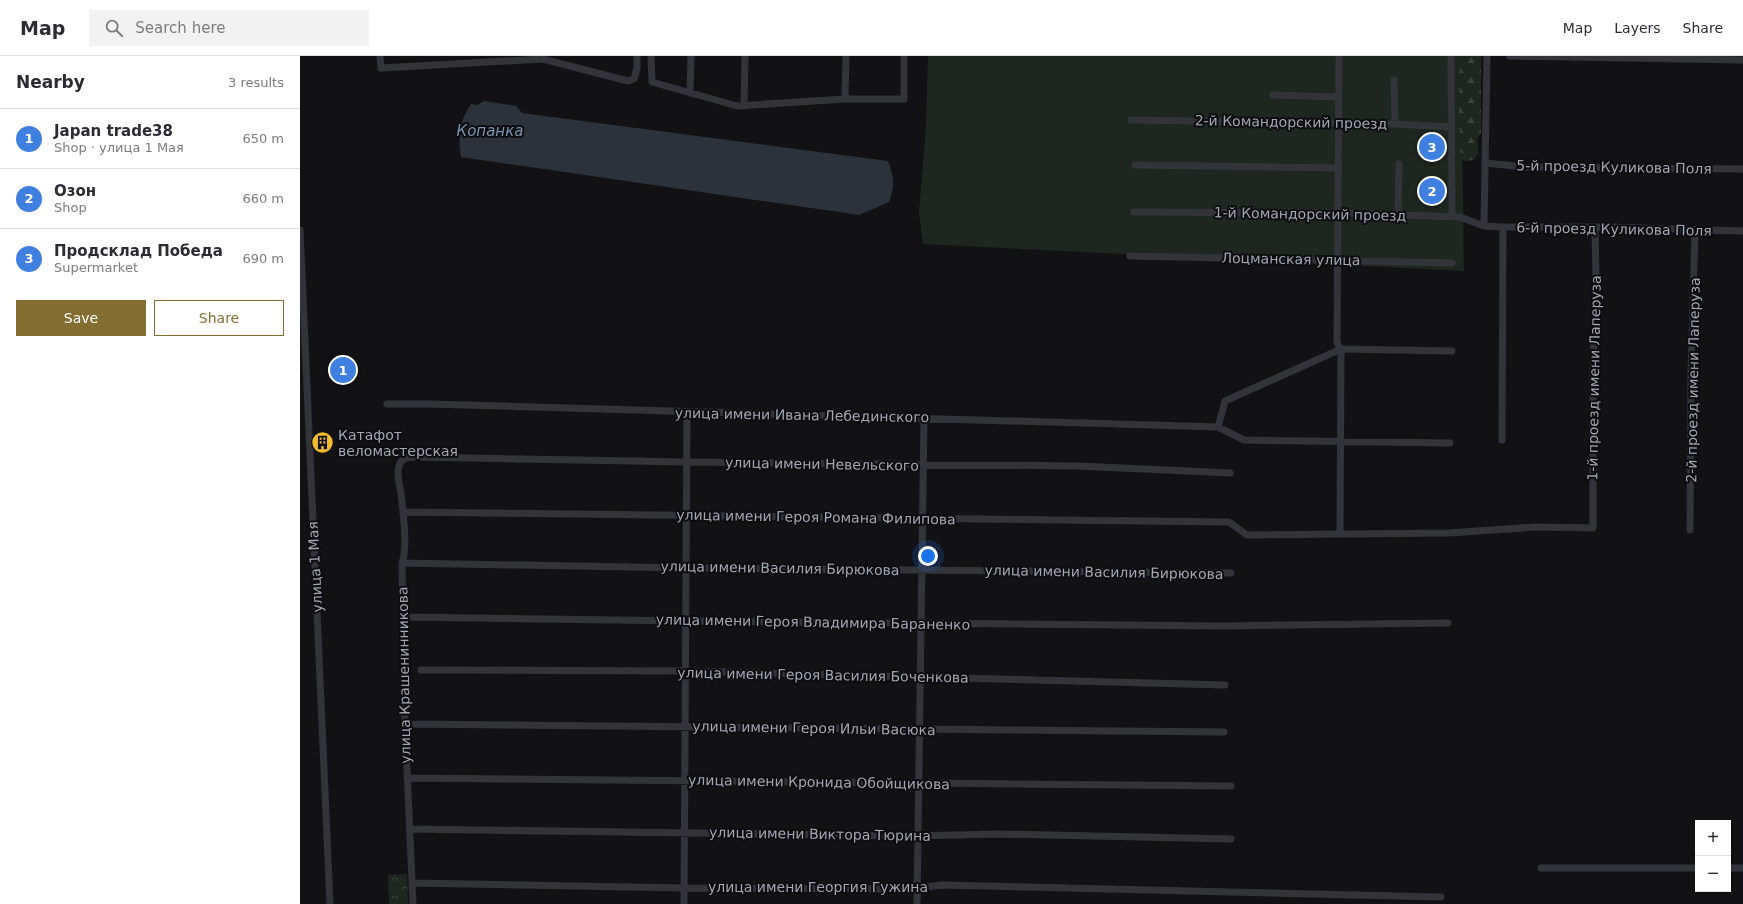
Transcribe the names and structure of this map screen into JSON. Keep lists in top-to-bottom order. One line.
{"streets":{"street":["2-й Командорский проезд","5-й проезд Куликова Поля","1-й Командорский проезд","6-й проезд Куликова Поля","Лоцманская улица","1-й проезд имени Лаперуза","2-й проезд имени Лаперуза","улица имени Ивана Лебединского","улица имени Невельского","улица имени Героя Романа Филипова","улица 1 Мая","улица имени Василия Бирюкова","улица имени Героя Владимира Бараненко","улица Крашенинникова","улица имени Героя Василия Боченкова","улица имени Героя Ильи Васюка","улица имени Кронида Обойщикова","улица имени Виктора Тюрина","улица имени Георгия Гужина"]},"crossings":[["1-й Командорский проезд","6-й проезд Куликова Поля"],["6-й проезд Куликова Поля","1-й проезд имени Лаперуза"],["6-й проезд Куликова Поля","2-й проезд имени Лаперуза"],["1-й проезд имени Лаперуза","улица имени Героя Романа Филипова"],["улица имени Невельского","улица Крашенинникова"],["улица имени Героя Романа Филипова","улица Крашенинникова"],["улица имени Василия Бирюкова","улица Крашенинникова"],["улица имени Героя Владимира Бараненко","улица Крашенинникова"],["улица Крашенинникова","улица имени Героя Ильи Васюка"],["улица Крашенинникова","улица имени Кронида Обойщикова"],["улица Крашенинникова","улица имени Виктора Тюрина"],["улица Крашенинникова","улица имени Георгия Гужина"]],"water":["Копанка"],"places":{"building":["Катафот веломастерская"]},"page":{"header":"Map","search":"Search here","nav":["Map","Layers","Share"],"heading":["Nearby","3 results"],"list":[{"mark":"1","name":"Japan trade38","note":"Shop · улица 1 Мая","value":"650 m"},{"mark":"2","name":"Озон","note":"Shop","value":"660 m"},{"mark":"3","name":"Продсклад Победа","note":"Supermarket","value":"690 m"}],"pins":["3","2","1"],"buttons":["Save","Share"],"map_buttons":["+","−"]}}
